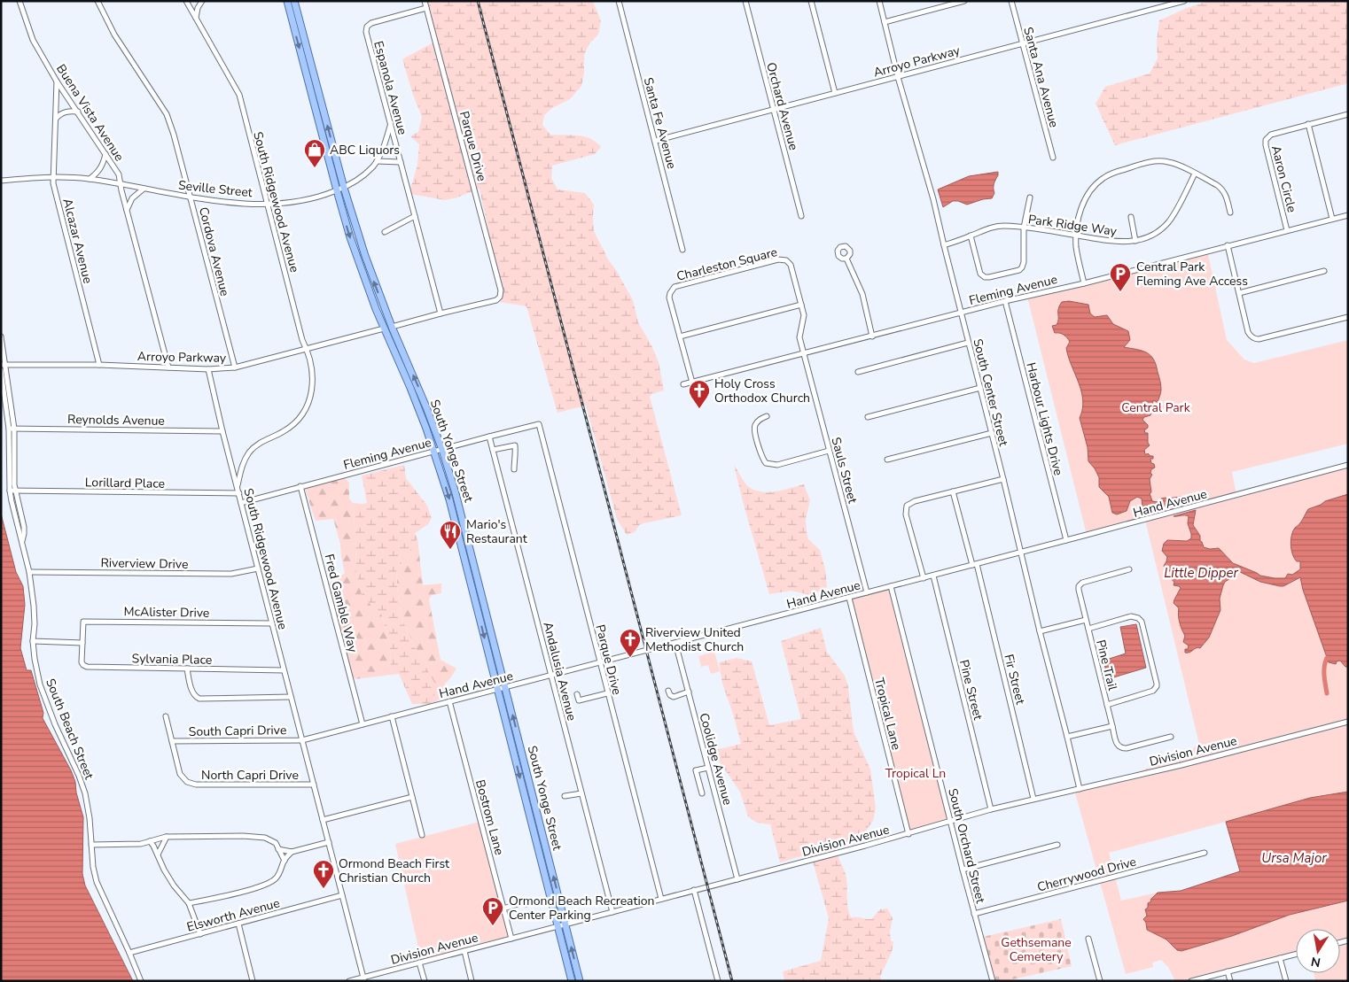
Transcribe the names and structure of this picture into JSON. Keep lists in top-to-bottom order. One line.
{"streets":{"main road":["South Yonge Street"],"street":["Arroyo Parkway","Santa Ana Avenue","Espanola Avenue","Orchard Avenue","Buena Vista Avenue","Santa Fe Avenue","Parque Drive","Aaron Circle","Seville Street","South Ridgewood Avenue","Park Ridge Way","Alcazar Avenue","Cordova Avenue","Charleston Square","Fleming Avenue","South Center Street","Harbour Lights Drive","Reynolds Avenue","Sauls Street","Lorillard Place","Hand Avenue","Riverview Drive","Fred Gamble Way","McAlister Drive","Sylvania Place","Pine Trail","Andalusia Avenue","Fir Street","Pine Street","Tropical Lane","South Beach Street","South Capri Drive","Division Avenue","Coolidge Avenue","North Capri Drive","Bostrom Lane","South Orchard Street","Cherrywood Drive","Elsworth Avenue"]},"crossings":[["Arroyo Parkway","Santa Ana Avenue"],["Arroyo Parkway","Orchard Avenue"],["Arroyo Parkway","Buena Vista Avenue"],["Arroyo Parkway","Santa Fe Avenue"],["Arroyo Parkway","South Ridgewood Avenue"],["Arroyo Parkway","Alcazar Avenue"],["Arroyo Parkway","Cordova Avenue"],["Arroyo Parkway","South Center Street"],["Arroyo Parkway","South Yonge Street"],["Espanola Avenue","Parque Drive"],["Espanola Avenue","Seville Street"],["Buena Vista Avenue","Seville Street"],["Buena Vista Avenue","Alcazar Avenue"],["Parque Drive","Fleming Avenue"],["Parque Drive","Hand Avenue"],["Parque Drive","Division Avenue"],["Aaron Circle","Fleming Avenue"],["Seville Street","South Ridgewood Avenue"],["Seville Street","Alcazar Avenue"],["Seville Street","Cordova Avenue"],["Seville Street","South Yonge Street"],["South Ridgewood Avenue","Fleming Avenue"],["South Ridgewood Avenue","Lorillard Place"],["South Ridgewood Avenue","Hand Avenue"],["South Ridgewood Avenue","Riverview Drive"],["South Ridgewood Avenue","McAlister Drive"],["South Ridgewood Avenue","Sylvania Place"],["South Ridgewood Avenue","South Capri Drive"],["South Ridgewood Avenue","Division Avenue"],["South Ridgewood Avenue","North Capri Drive"],["South Ridgewood Avenue","Elsworth Avenue"],["Park Ridge Way","South Center Street"],["Charleston Square","Fleming Avenue"],["Charleston Square","Sauls Street"],["Fleming Avenue","South Center Street"],["Fleming Avenue","Harbour Lights Drive"],["Fleming Avenue","South Yonge Street"],["Fleming Avenue","Sauls Street"],["Fleming Avenue","Fred Gamble Way"],["Fleming Avenue","Andalusia Avenue"],["South Center Street","Hand Avenue"],["South Center Street","Division Avenue"],["Harbour Lights Drive","Hand Avenue"],["Reynolds Avenue","South Beach Street"],["South Yonge Street","Hand Avenue"],["South Yonge Street","Division Avenue"],["Sauls Street","Hand Avenue"],["Lorillard Place","South Beach Street"],["Hand Avenue","Fred Gamble Way"],["Hand Avenue","Andalusia Avenue"],["Hand Avenue","Fir Street"],["Hand Avenue","Pine Street"],["Hand Avenue","Tropical Lane"],["Hand Avenue","South Capri Drive"],["Hand Avenue","Coolidge Avenue"],["Hand Avenue","Bostrom Lane"],["Hand Avenue","South Orchard Street"],["Riverview Drive","South Beach Street"],["McAlister Drive","Sylvania Place"],["Andalusia Avenue","Division Avenue"],["Fir Street","Division Avenue"],["Pine Street","Division Avenue"],["Tropical Lane","Division Avenue"],["South Beach Street","Elsworth Avenue"],["South Capri Drive","North Capri Drive"],["Division Avenue","Coolidge Avenue"],["Division Avenue","Bostrom Lane"],["Division Avenue","South Orchard Street"],["South Orchard Street","Cherrywood Drive"]],"water":["Little Dipper","Ursa Major"],"parks":["Central Park","Tropical Ln","Gethsemane Cemetery"],"places":{"shop":["ABC Liquors"],"parking":["Central Park Fleming Ave Access","Ormond Beach Recreation Center Parking"],"church":["Holy Cross Orthodox Church","Riverview United Methodist Church","Ormond Beach First Christian Church"],"restaurant":["Mario's Restaurant"]},"north":"bottom"}
